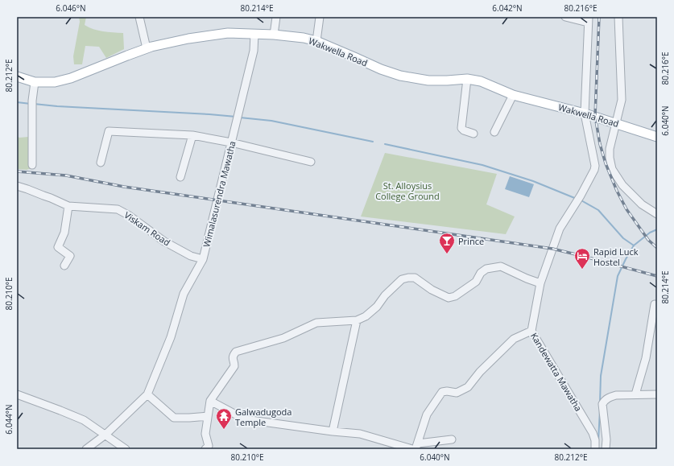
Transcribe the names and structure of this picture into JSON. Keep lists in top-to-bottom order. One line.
{"streets":{"main road":["Wakwella Road"],"street":["Wimalasurendra Mawatha","Viskam Road","Kandewatta Mawatha"]},"crossings":[["Wakwella Road","Wimalasurendra Mawatha"],["Wakwella Road","Kandewatta Mawatha"],["Wimalasurendra Mawatha","Viskam Road"]],"parks":["St. Alloysius College Ground"],"places":{"bar":["Prince"],"hotel":["Rapid Luck Hostel"],"temple":["Galwadugoda Temple"]},"coordinates":["6.046°N","80.214°E","6.042°N","80.216°E","80.212°E","6.040°N","80.210°E","6.044°N"]}
